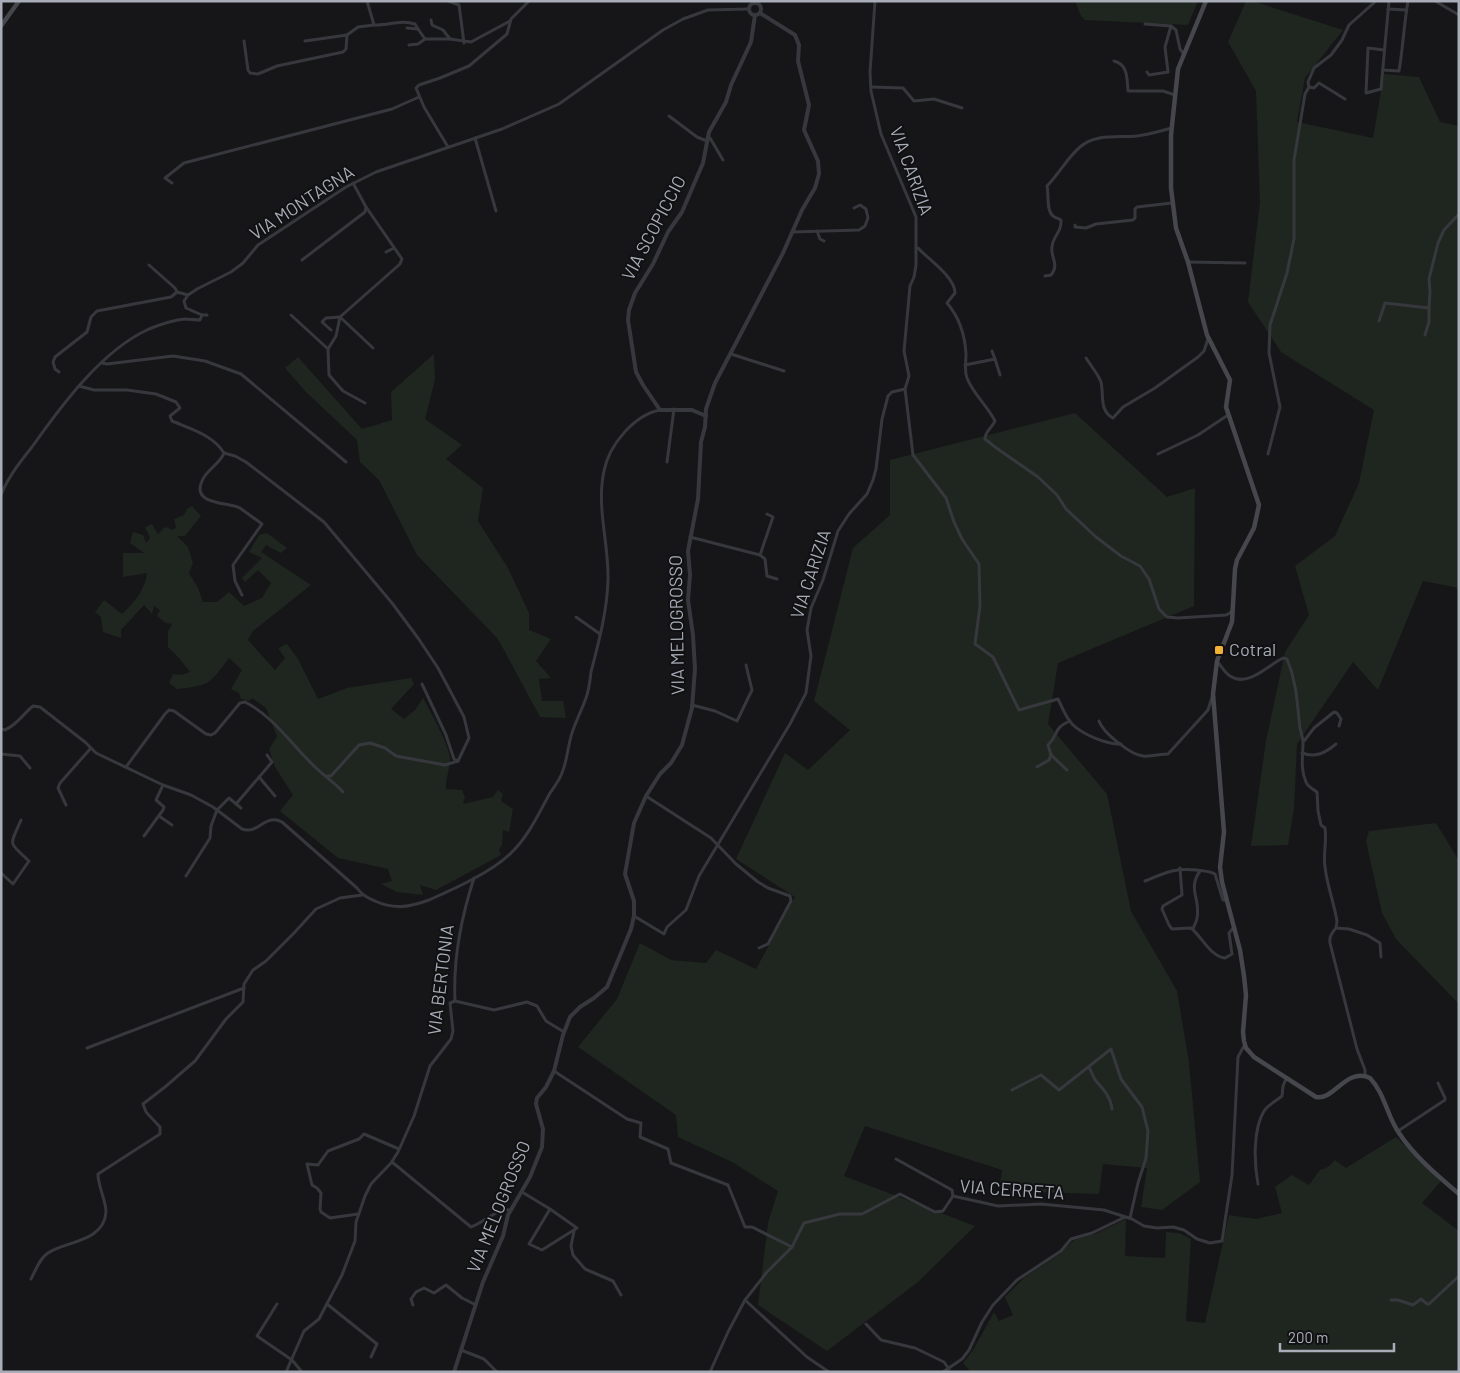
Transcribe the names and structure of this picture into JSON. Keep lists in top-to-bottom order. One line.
{"streets":{"street":["VIA CARIZIA","VIA MONTAGNA","VIA SCOPICCIO","VIA MELOGROSSO","VIA BERTONIA","VIA CERRETA"]},"crossings":[["VIA CARIZIA","VIA MELOGROSSO"],["VIA MONTAGNA","VIA SCOPICCIO"],["VIA MONTAGNA","VIA MELOGROSSO"],["VIA SCOPICCIO","VIA MELOGROSSO"]],"places":{"transit":["Cotral"]},"scale_bar":"200 m"}
